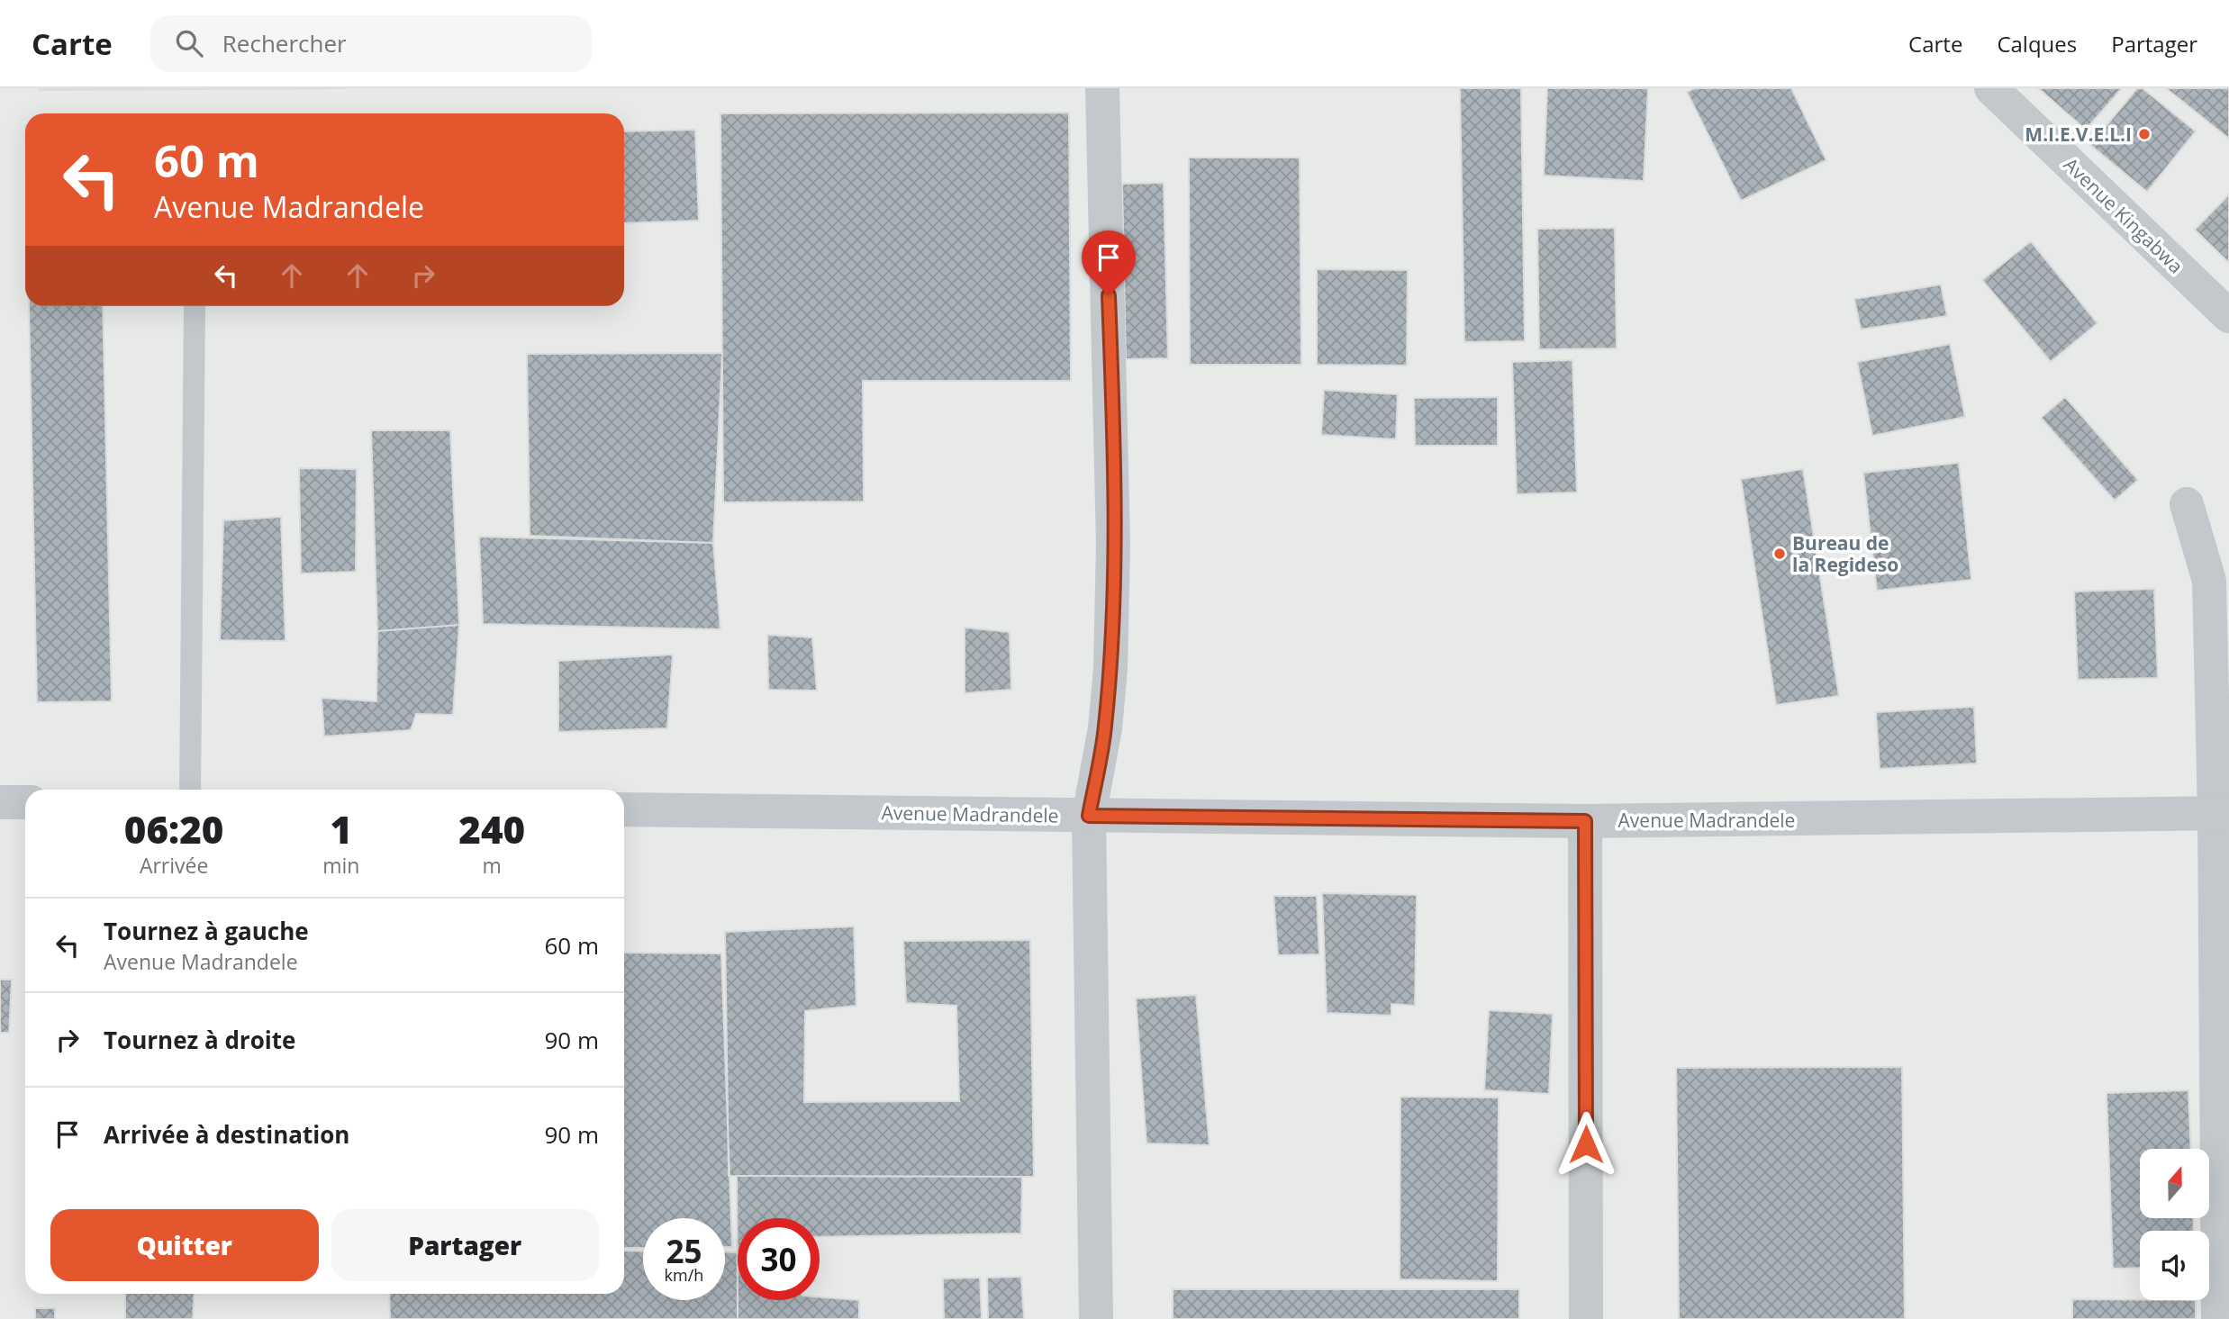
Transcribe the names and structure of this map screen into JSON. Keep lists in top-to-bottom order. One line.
{"streets":{"street":["Avenue Kingabwa","Avenue Madrandele"]},"places":["M.I.E.V.E.L.I","Bureau de la Regideso"],"north":"top","page":{"header":"Carte","search":"Rechercher","nav":["Carte","Calques","Partager"],"turn":["60 m","Avenue Madrandele"],"eta":["06:20","Arrivée","1","min","240","m"],"list":[{"name":"Tournez à gauche","note":"Avenue Madrandele","value":"60 m"},{"name":"Tournez à droite","value":"90 m"},{"name":"Arrivée à destination","value":"90 m"}],"buttons":["Quitter","Partager"],"speed":"25 km/h","limit":"30"}}
